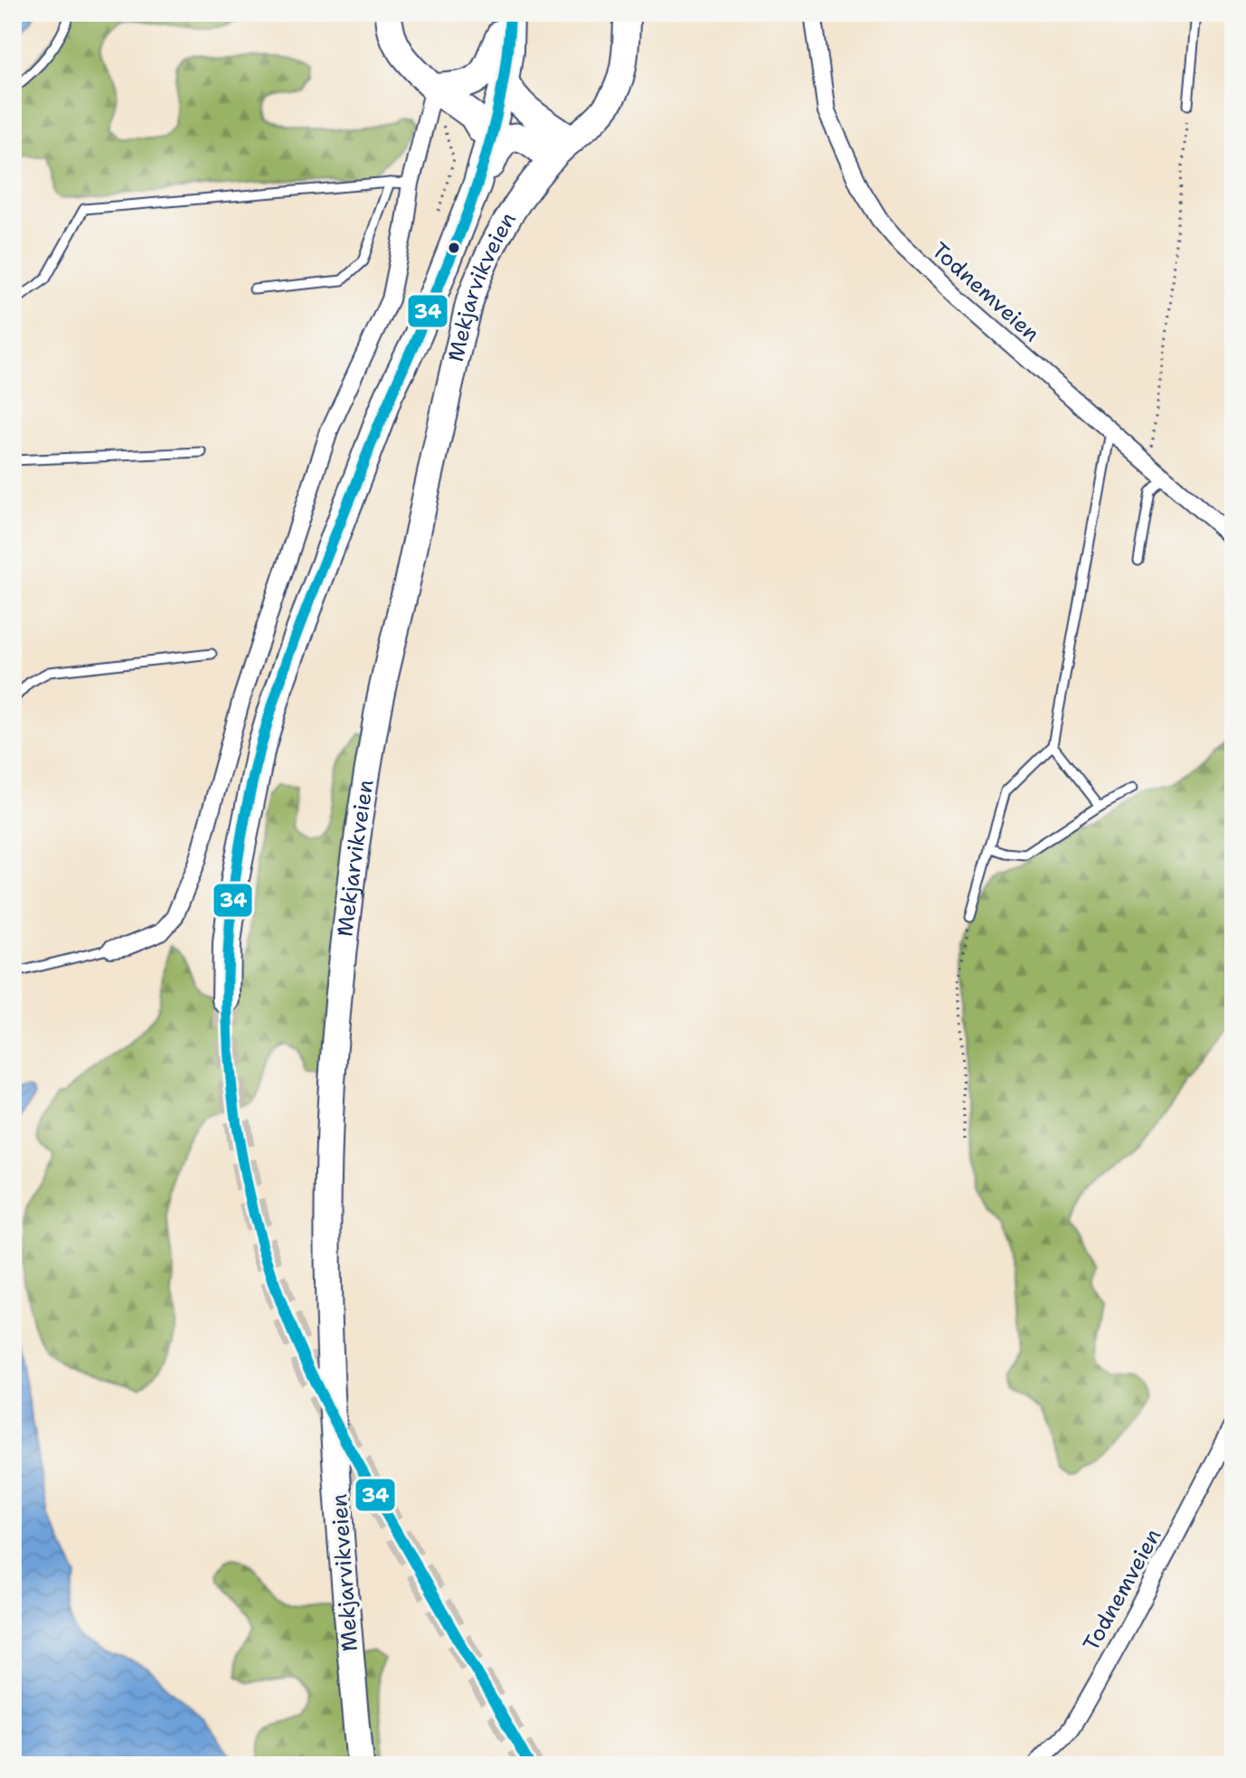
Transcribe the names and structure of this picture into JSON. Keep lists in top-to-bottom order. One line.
{"streets":{"main road":["Mekjarvikveien"],"street":["Todnemveien"]},"lines":["transit line 34"]}
